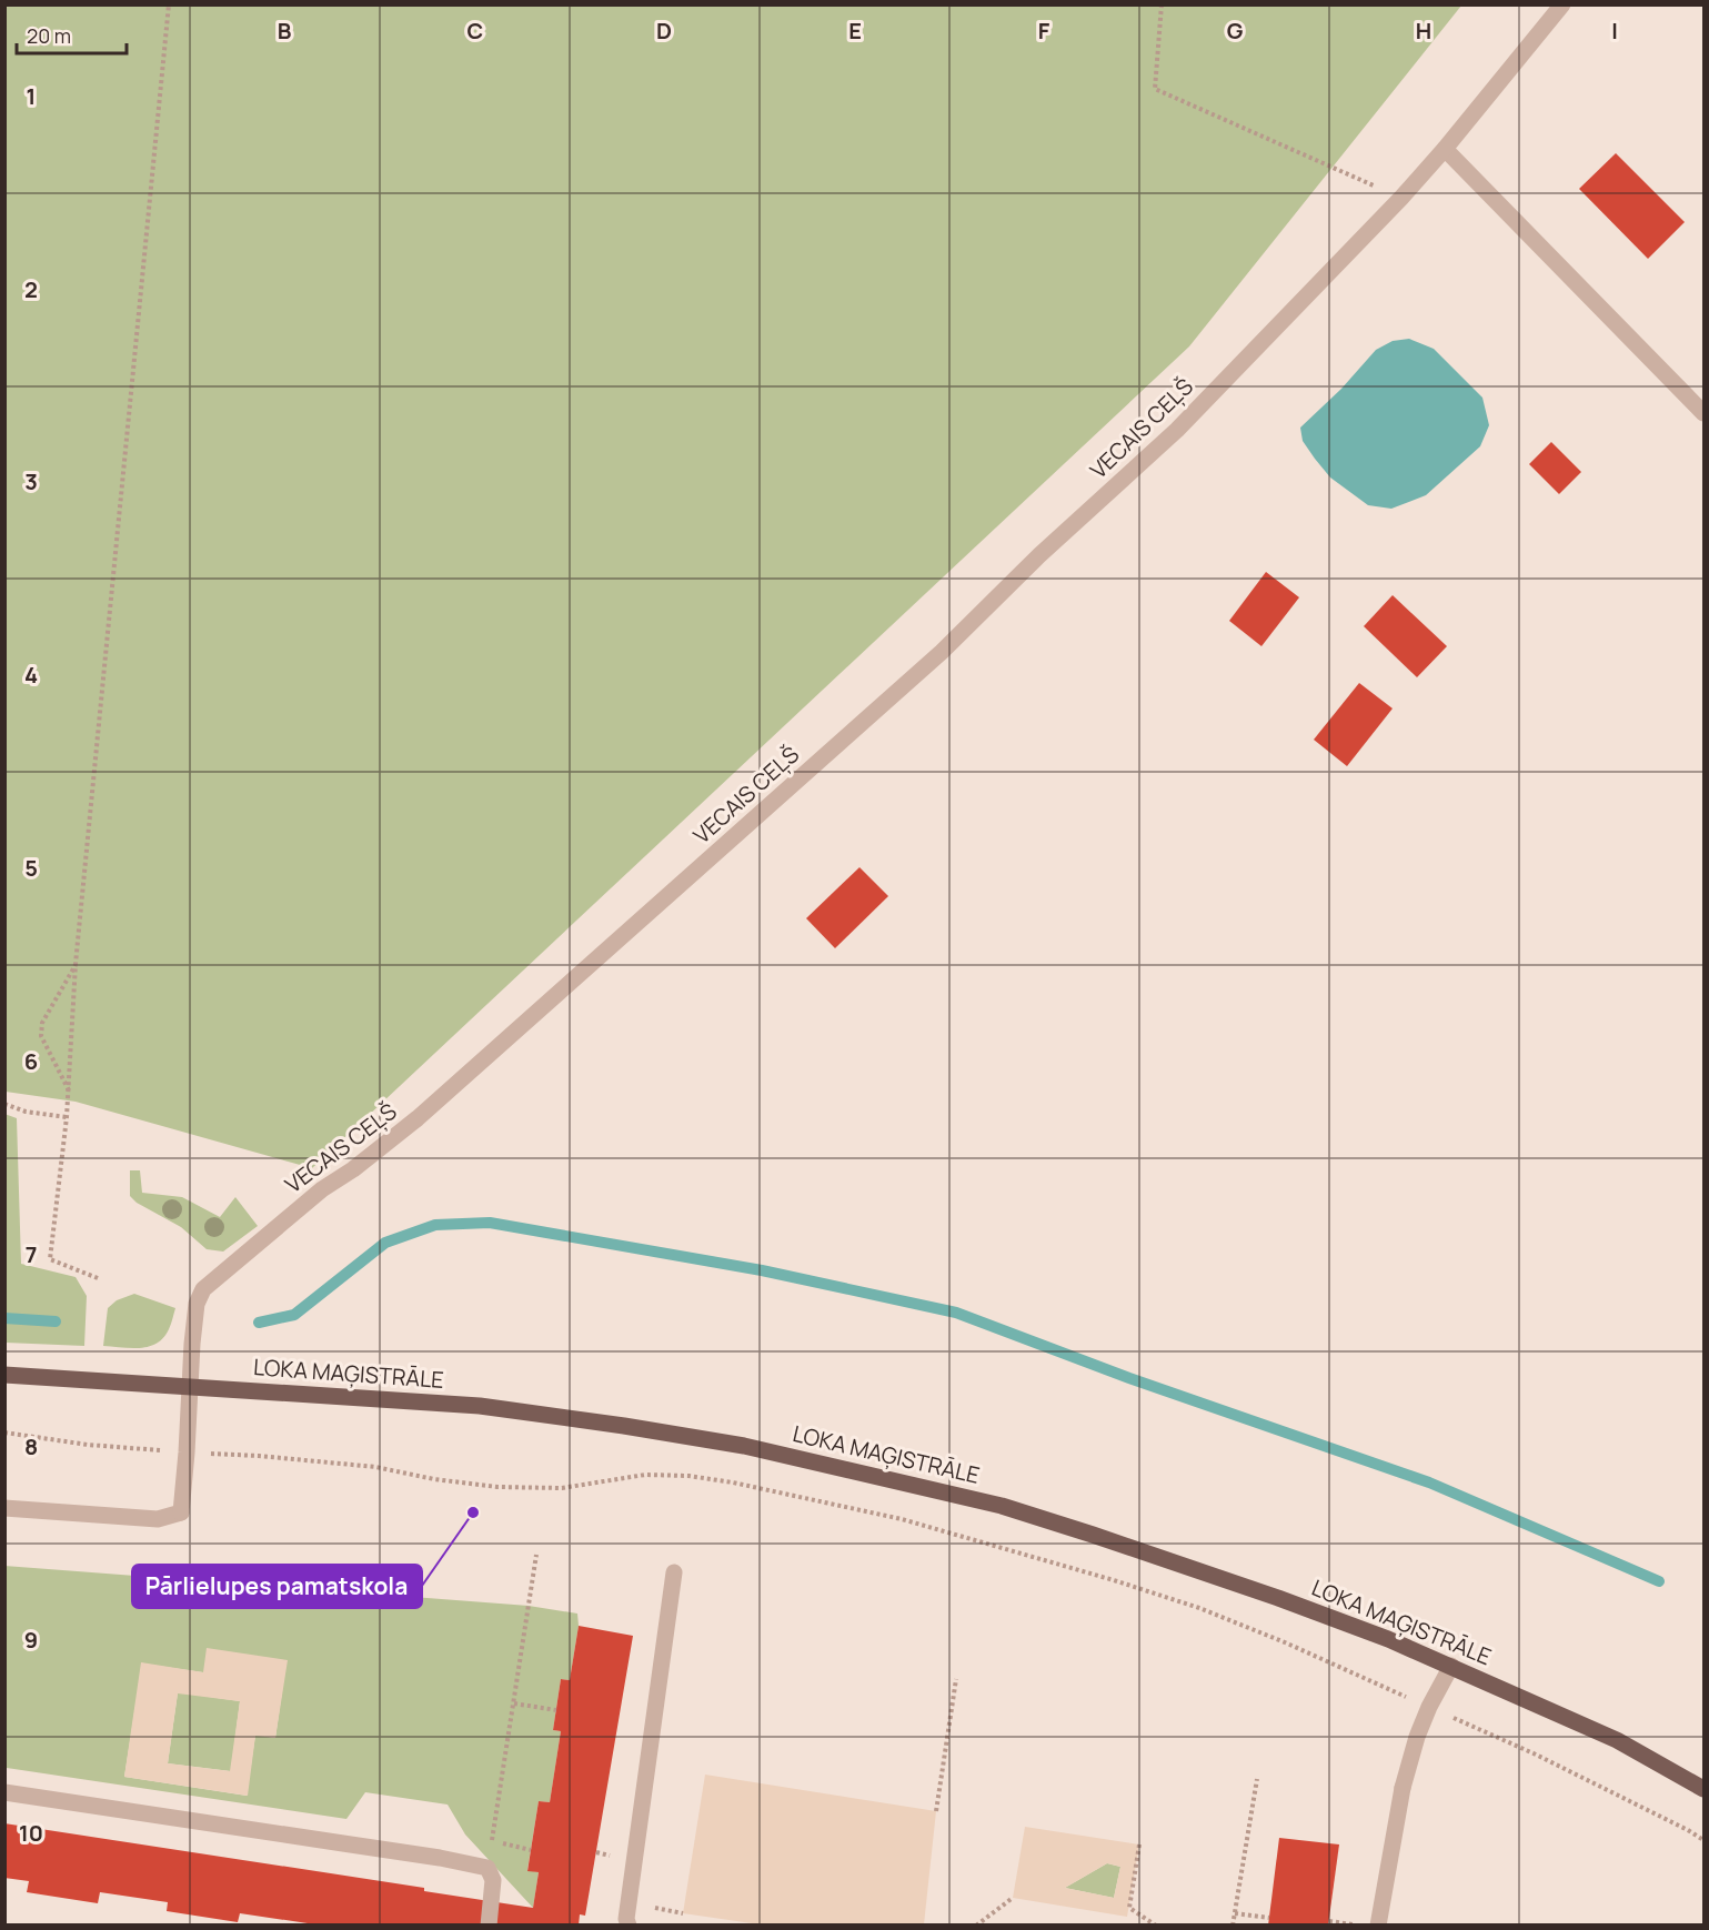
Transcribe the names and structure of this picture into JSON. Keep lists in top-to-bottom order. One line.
{"streets":{"main road":["LOKA MAĢISTRĀLE"],"street":["VECAIS CEĻŠ"]},"crossings":[["VECAIS CEĻŠ","LOKA MAĢISTRĀLE"]],"places":["Pārlielupes pamatskola"],"scale_bar":"20 m","grid":{"columns":["B","C","D","E","F","G","H","I"],"rows":["1","2","3","4","5","6","7","8","9","10"]}}
